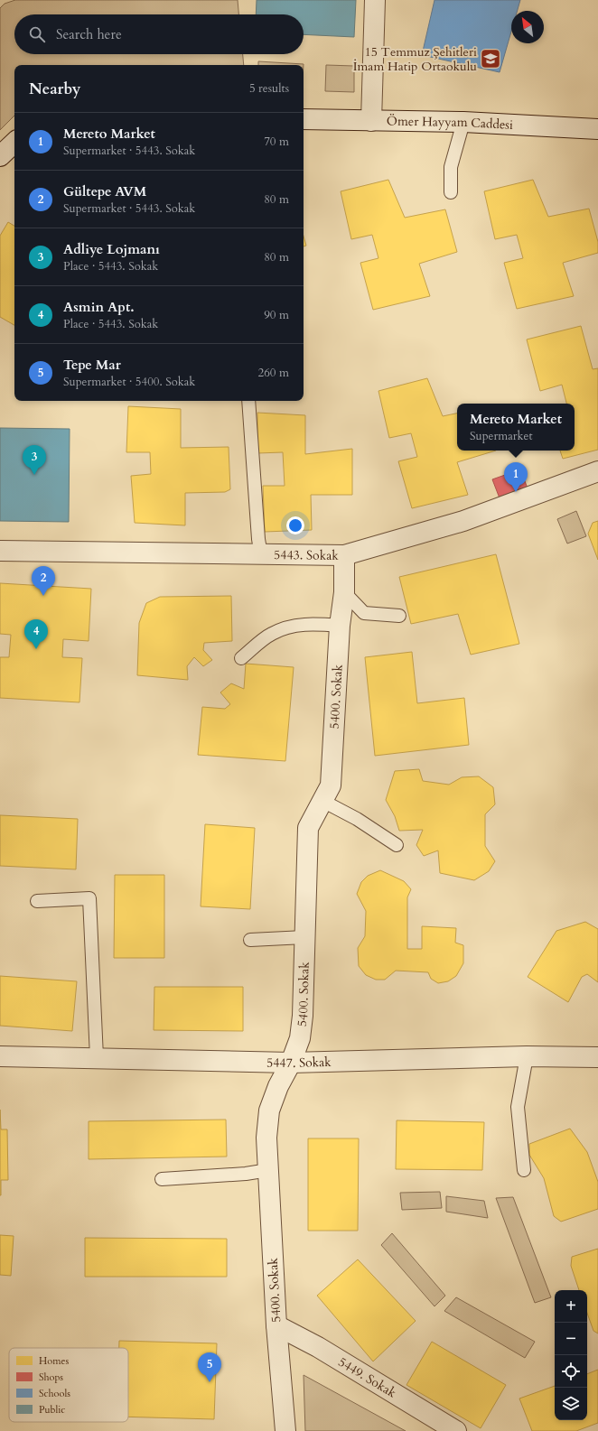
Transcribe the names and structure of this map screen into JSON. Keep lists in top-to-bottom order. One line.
{"streets":{"street":["Ömer Hayyam Caddesi","5443. Sokak","5400. Sokak","5447. Sokak","5449. Sokak"]},"crossings":[["5443. Sokak","5400. Sokak"],["5400. Sokak","5447. Sokak"],["5400. Sokak","5449. Sokak"]],"places":{"school or university":["15 Temmuz Şehitleri İmam Hatip Ortaokulu"]},"legend":["Homes","Shops","Schools","Public"],"north":"top left","page":{"search":"Search here","heading":["Nearby","5 results"],"list":[{"mark":"1","name":"Mereto Market","note":"Supermarket · 5443. Sokak","value":"70 m"},{"mark":"2","name":"Gültepe AVM","note":"Supermarket · 5443. Sokak","value":"80 m"},{"mark":"3","name":"Adliye Lojmanı","note":"Place · 5443. Sokak","value":"80 m"},{"mark":"4","name":"Asmin Apt.","note":"Place · 5443. Sokak","value":"90 m"},{"mark":"5","name":"Tepe Mar","note":"Supermarket · 5400. Sokak","value":"260 m"}],"popup":["Mereto Market","Supermarket"],"pins":["3","1","2","4","5"],"map_buttons":["+","−"]}}
